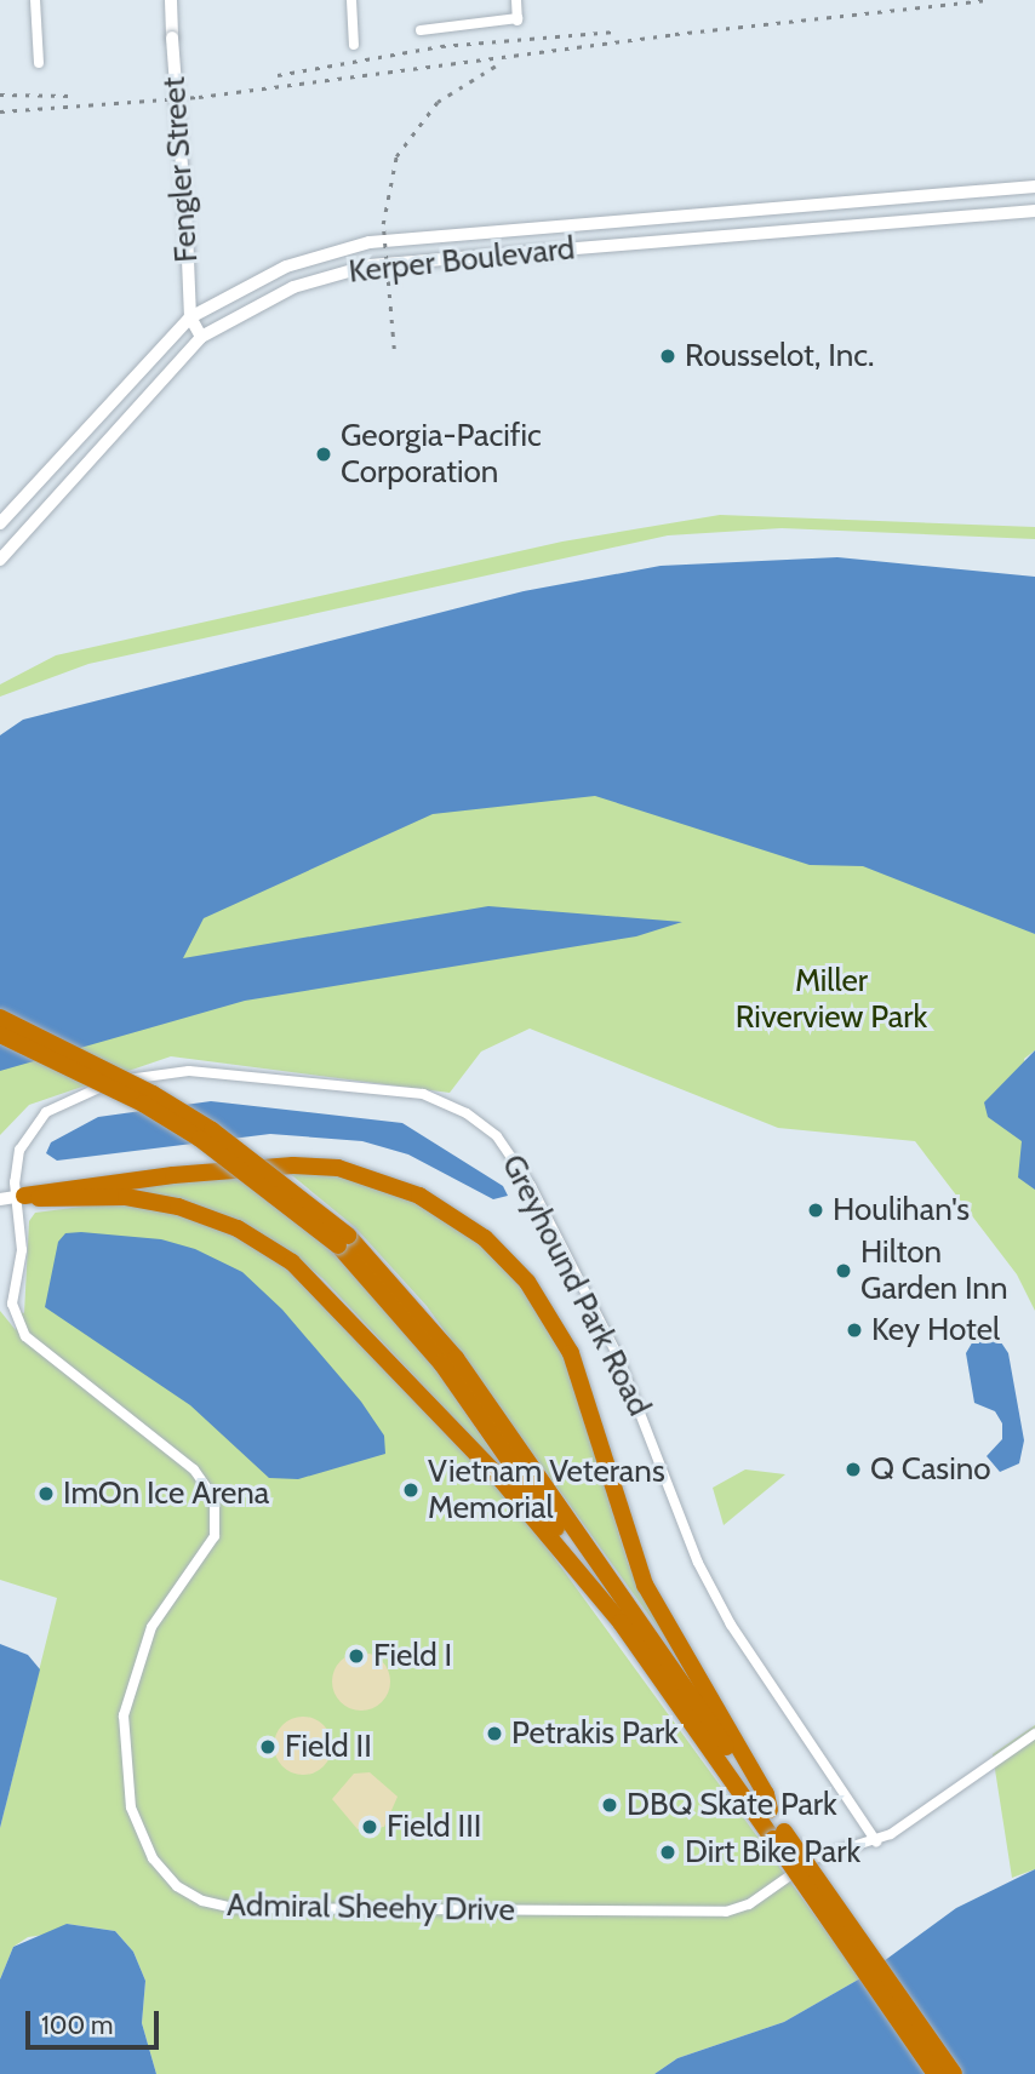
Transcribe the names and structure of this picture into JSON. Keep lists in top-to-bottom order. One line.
{"streets":{"main road":["Fengler Street","Kerper Boulevard"],"street":["Greyhound Park Road","Admiral Sheehy Drive"]},"crossings":[["Fengler Street","Kerper Boulevard"],["Greyhound Park Road","Admiral Sheehy Drive"]],"parks":["Miller Riverview Park"],"places":["Rousselot, Inc.","Georgia-Pacific Corporation","Houlihan's","Hilton Garden Inn","Key Hotel","Q Casino","Vietnam Veterans Memorial","ImOn Ice Arena","Field I","Petrakis Park","Field II","DBQ Skate Park","Field III","Dirt Bike Park"],"scale_bar":"100 m"}
